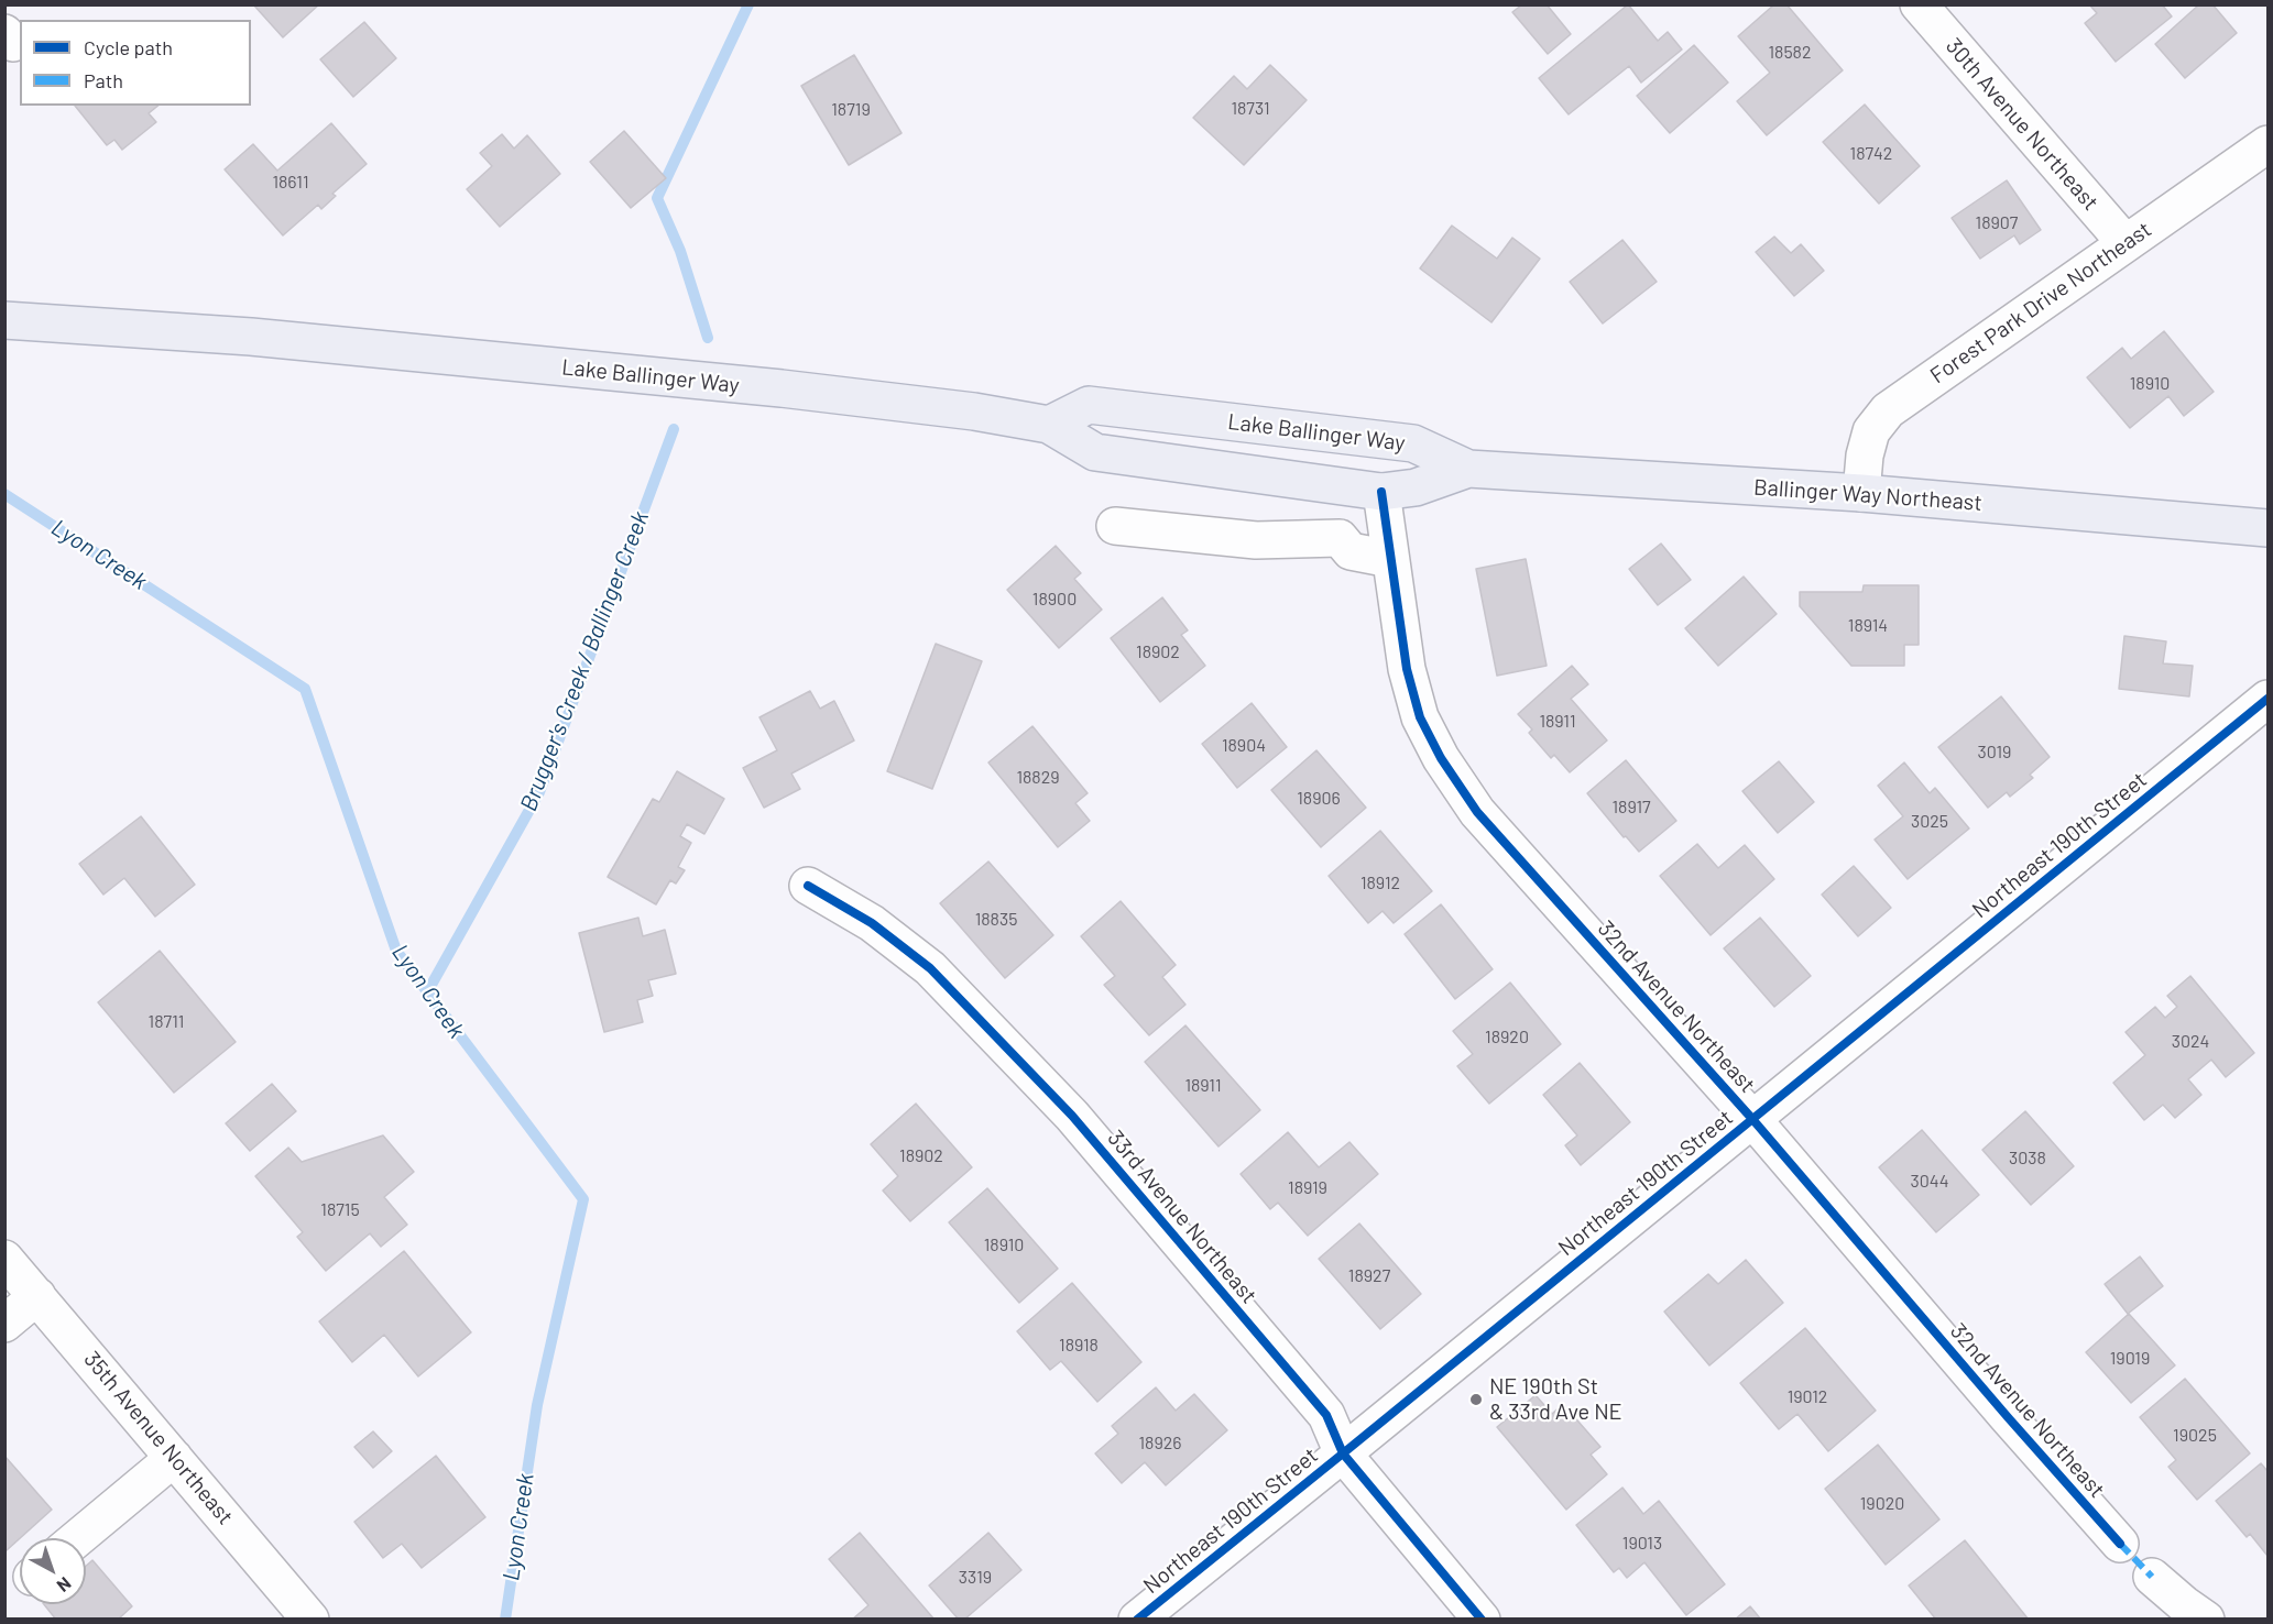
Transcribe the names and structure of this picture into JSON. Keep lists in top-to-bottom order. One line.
{"streets":{"main road":["Lake Ballinger Way","Ballinger Way Northeast"],"street":["30th Avenue Northeast","Forest Park Drive Northeast","Northeast 190th Street","32nd Avenue Northeast","33rd Avenue Northeast","35th Avenue Northeast"]},"crossings":[["30th Avenue Northeast","Forest Park Drive Northeast"],["Forest Park Drive Northeast","Ballinger Way Northeast"],["Lake Ballinger Way","Ballinger Way Northeast"],["Lake Ballinger Way","32nd Avenue Northeast"],["Northeast 190th Street","32nd Avenue Northeast"],["Northeast 190th Street","33rd Avenue Northeast"]],"water":["Lyon Creek","Brugger's Creek / Ballinger Creek"],"places":["NE 190th St & 33rd Ave NE"],"house_numbers":["18582","18731","18719","18742","18611","18907","18910","18900","18914","18902","18911","18904","3019","18829","18906","18917","3025","18912","18835","18711","18920","3024","18911","18902","3038","3044","18919","18715","18910","18927","18918","19019","19012","19025","18926","19020","19013","3319"],"legend":["Cycle path","Path"],"north":"bottom right"}
